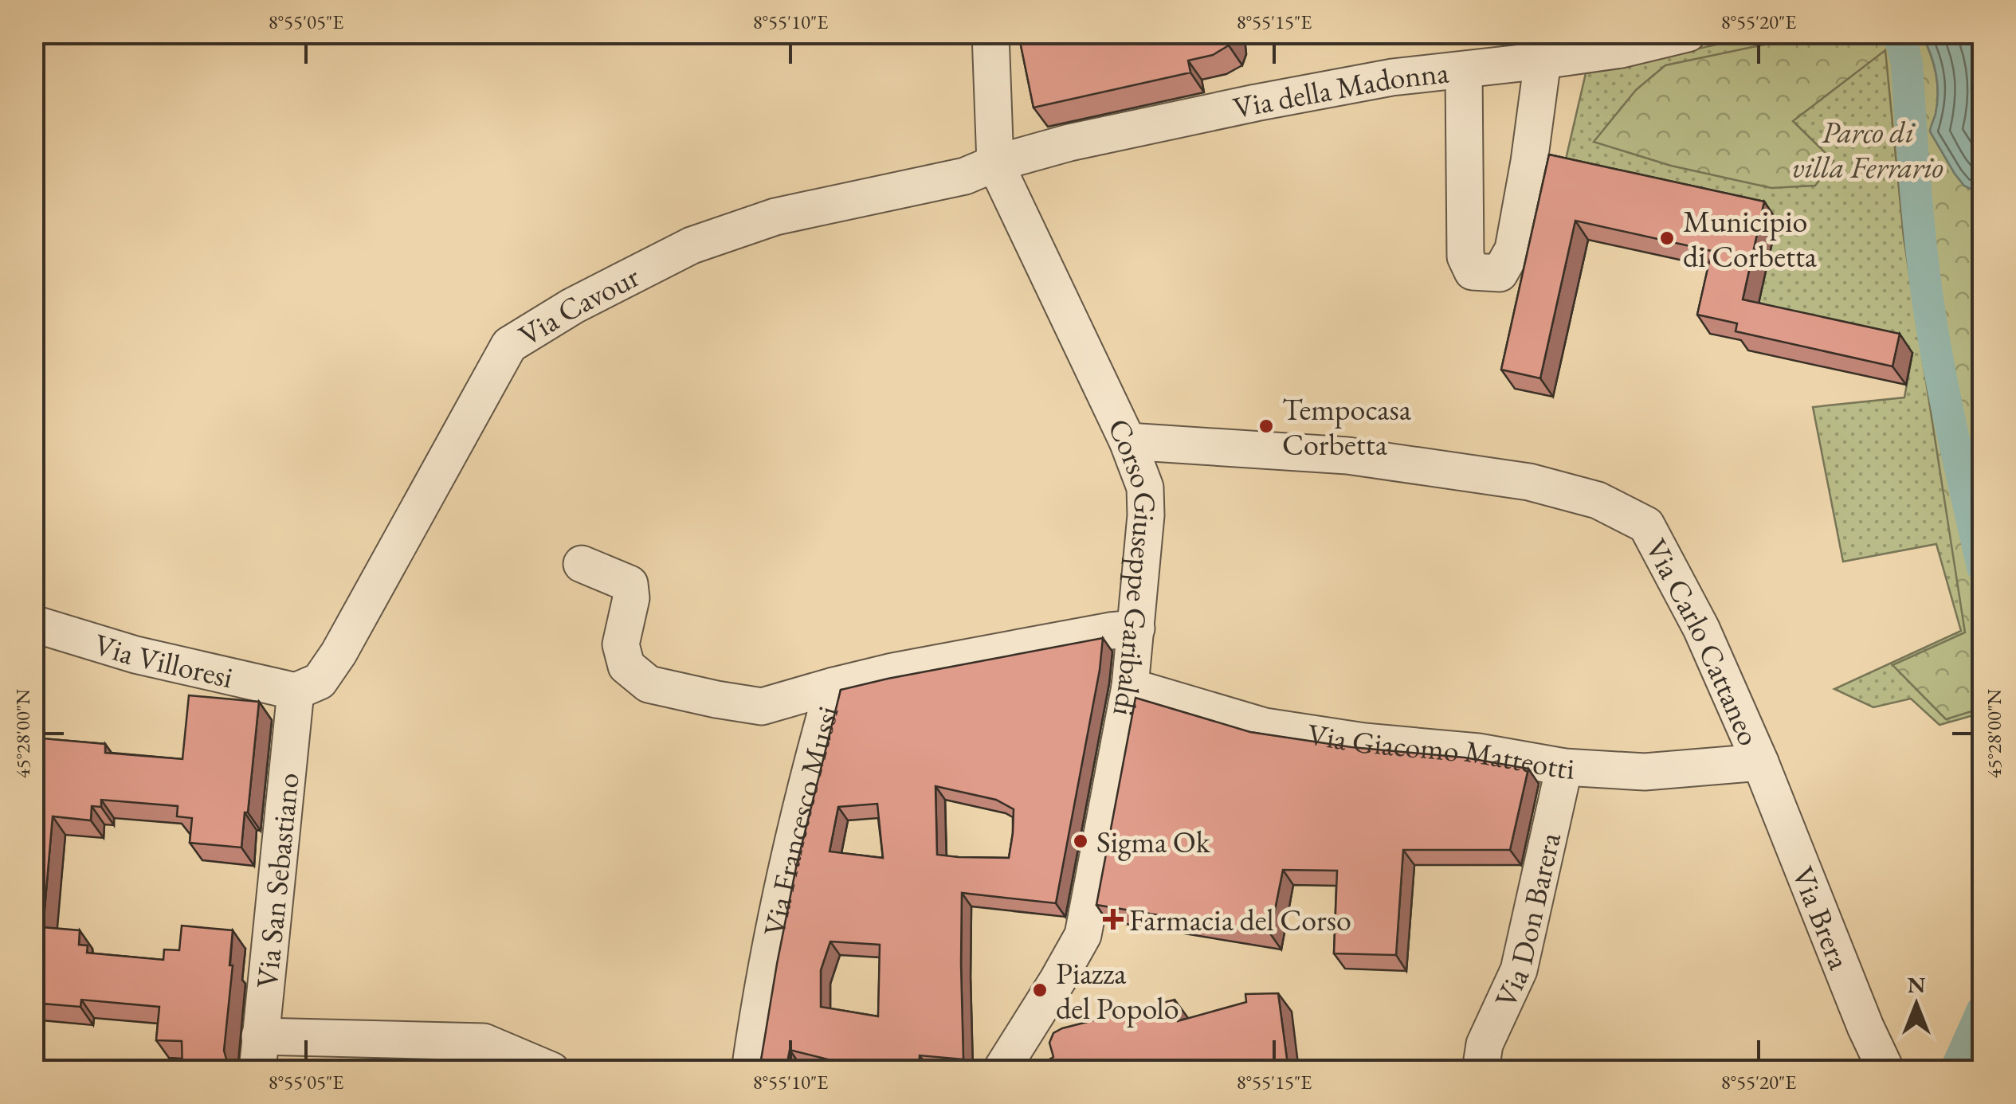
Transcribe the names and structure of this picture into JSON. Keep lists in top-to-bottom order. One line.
{"streets":{"street":["Via della Madonna","Via Cavour","Corso Giuseppe Garibaldi","Via Carlo Cattaneo","Via Villoresi","Via Giacomo Matteotti","Via Francesco Mussi","Via San Sebastiano","Via Brera","Via Don Barera"]},"crossings":[["Via della Madonna","Via Cavour"],["Via della Madonna","Corso Giuseppe Garibaldi"],["Via Cavour","Corso Giuseppe Garibaldi"],["Via Cavour","Via Villoresi"],["Via Cavour","Via San Sebastiano"],["Corso Giuseppe Garibaldi","Via Carlo Cattaneo"],["Corso Giuseppe Garibaldi","Via Giacomo Matteotti"],["Corso Giuseppe Garibaldi","Via Francesco Mussi"],["Via Carlo Cattaneo","Via Giacomo Matteotti"],["Via Carlo Cattaneo","Via Brera"],["Via Villoresi","Via San Sebastiano"],["Via Giacomo Matteotti","Via Brera"],["Via Giacomo Matteotti","Via Don Barera"]],"parks":["Parco di villa Ferrario"],"places":{"other":["Municipio di Corbetta","Tempocasa Corbetta","Sigma Ok","Piazza del Popolo"],"health":["Farmacia del Corso"]},"north":"top","coordinates":["8°55'05\"E","8°55'10\"E","8°55'15\"E","8°55'20\"E","45°28'00\"N"]}
